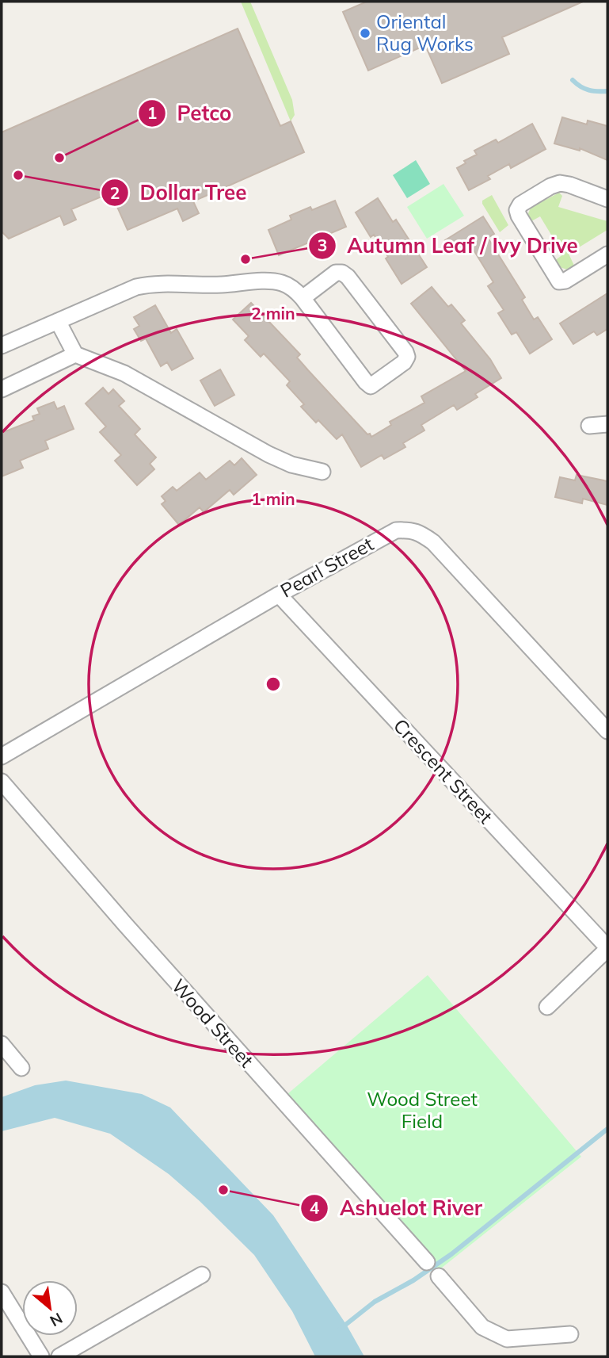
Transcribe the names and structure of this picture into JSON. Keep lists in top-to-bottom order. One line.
{"streets":{"street":["Pearl Street","Crescent Street","Wood Street"]},"crossings":[["Pearl Street","Crescent Street"]],"parks":["Wood Street Field"],"places":["Oriental Rug Works","Petco","Dollar Tree","Autumn Leaf / Ivy Drive","Ashuelot River"],"north":"bottom right","rings":["2 min","1 min"]}
